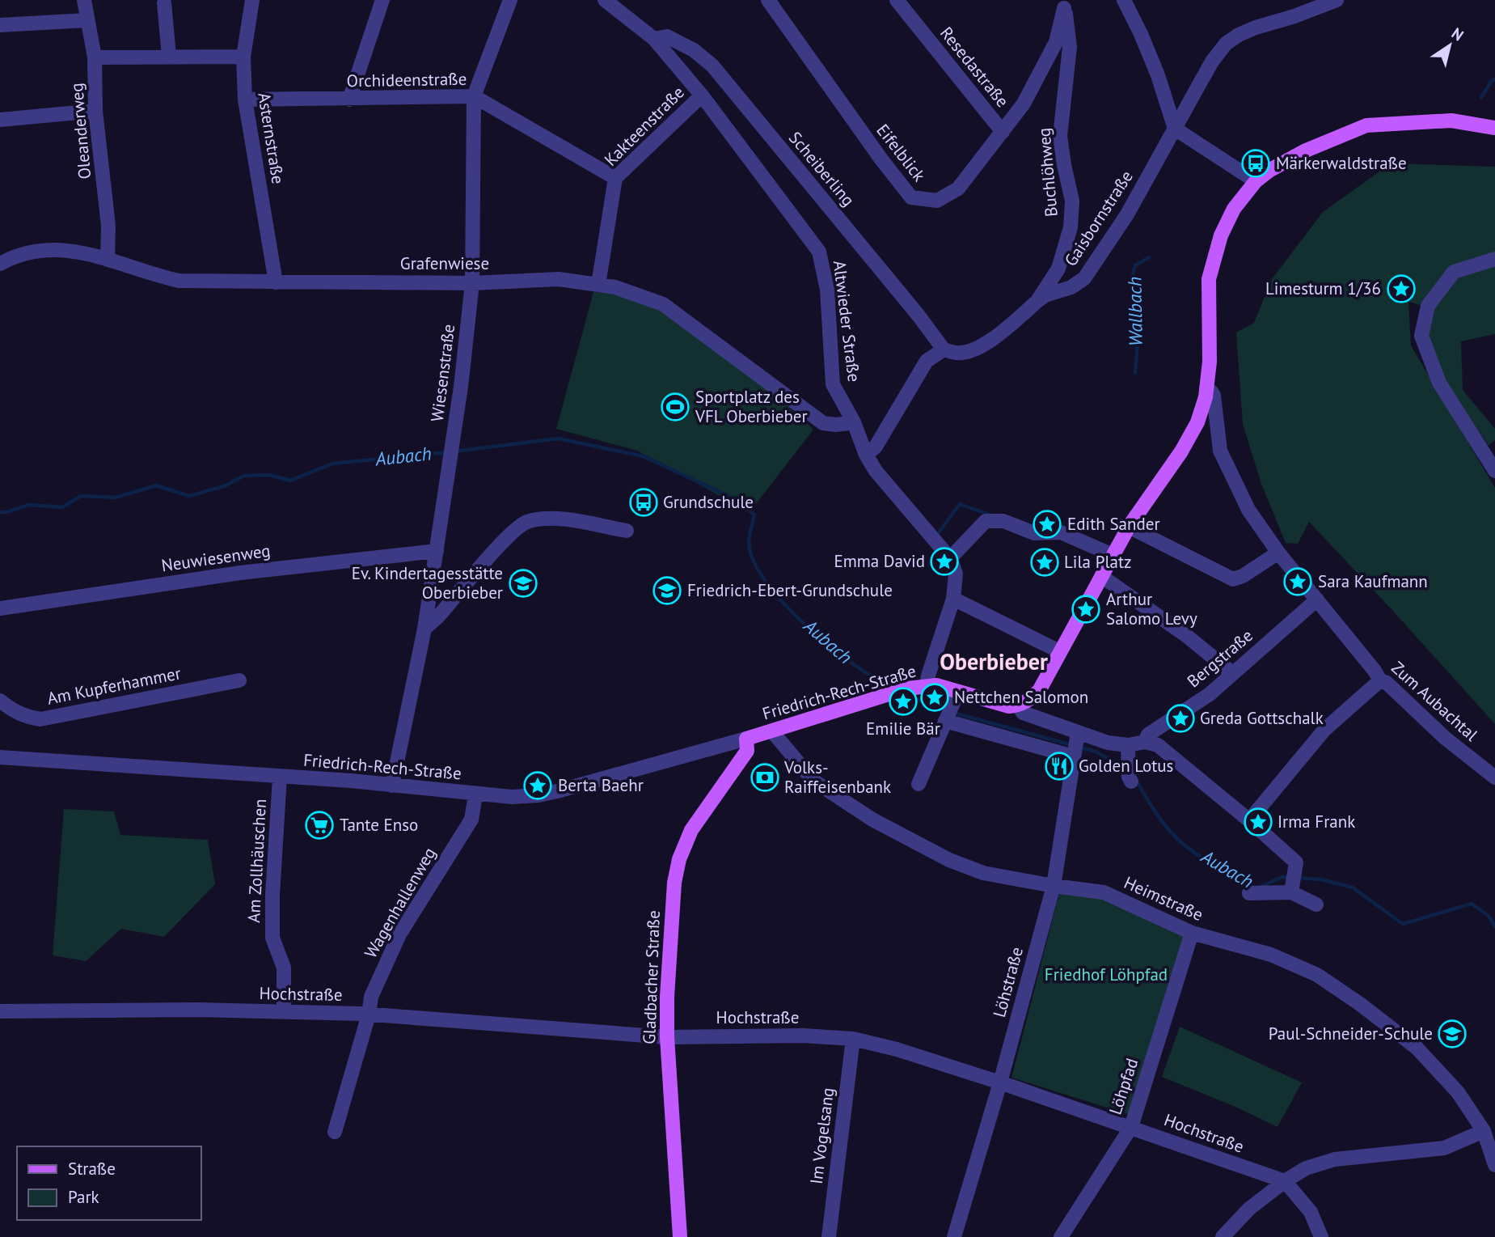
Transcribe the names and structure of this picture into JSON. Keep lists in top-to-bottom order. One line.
{"streets":{"main road":["Friedrich-Rech-Straße","Gladbacher Straße"],"street":["Resedastraße","Orchideenstraße","Kakteenstraße","Oleanderweg","Asternstraße","Eifelblick","Scheiberling","Buchlöhweg","Gaisbornstraße","Grafenwiese","Altwieder Straße","Wiesenstraße","Neuwiesenweg","Bergstraße","Am Kupferhammer","Zum Aubachtal","Am Zollhäuschen","Heimstraße","Wagenhallenweg","Löhstraße","Hochstraße","Löhpfad","Im Vogelsang"]},"crossings":[["Resedastraße","Eifelblick"],["Orchideenstraße","Kakteenstraße"],["Orchideenstraße","Asternstraße"],["Orchideenstraße","Wiesenstraße"],["Kakteenstraße","Grafenwiese"],["Kakteenstraße","Altwieder Straße"],["Oleanderweg","Grafenwiese"],["Asternstraße","Grafenwiese"],["Eifelblick","Buchlöhweg"],["Scheiberling","Gaisbornstraße"],["Scheiberling","Altwieder Straße"],["Buchlöhweg","Gaisbornstraße"],["Grafenwiese","Altwieder Straße"],["Grafenwiese","Wiesenstraße"],["Altwieder Straße","Friedrich-Rech-Straße"],["Wiesenstraße","Neuwiesenweg"],["Wiesenstraße","Friedrich-Rech-Straße"],["Bergstraße","Zum Aubachtal"],["Friedrich-Rech-Straße","Am Zollhäuschen"],["Friedrich-Rech-Straße","Heimstraße"],["Friedrich-Rech-Straße","Wagenhallenweg"],["Friedrich-Rech-Straße","Gladbacher Straße"],["Am Zollhäuschen","Hochstraße"],["Heimstraße","Löhstraße"],["Heimstraße","Löhpfad"],["Wagenhallenweg","Hochstraße"],["Gladbacher Straße","Hochstraße"],["Löhstraße","Hochstraße"],["Hochstraße","Löhpfad"],["Hochstraße","Im Vogelsang"]],"districts":["Oberbieber"],"water":["Wallbach","Aubach"],"parks":["Friedhof Löhpfad"],"places":{"bus stop":["Märkerwaldstraße","Grundschule"],"place":["Limesturm 1/36","Edith Sander","Emma David","Lila Platz","Sara Kaufmann","Arthur Salomo Levy","Nettchen Salomon","Emilie Bär","Greda Gottschalk","Berta Baehr","Irma Frank"],"sports":["Sportplatz des VFL Oberbieber"],"school or university":["Ev. Kindertagesstätte Oberbieber","Friedrich-Ebert-Grundschule","Paul-Schneider-Schule"],"restaurant":["Golden Lotus"],"bank":["Volks- Raiffeisenbank"],"supermarket":["Tante Enso"]},"legend":["Straße","Park"],"north":"top right"}
